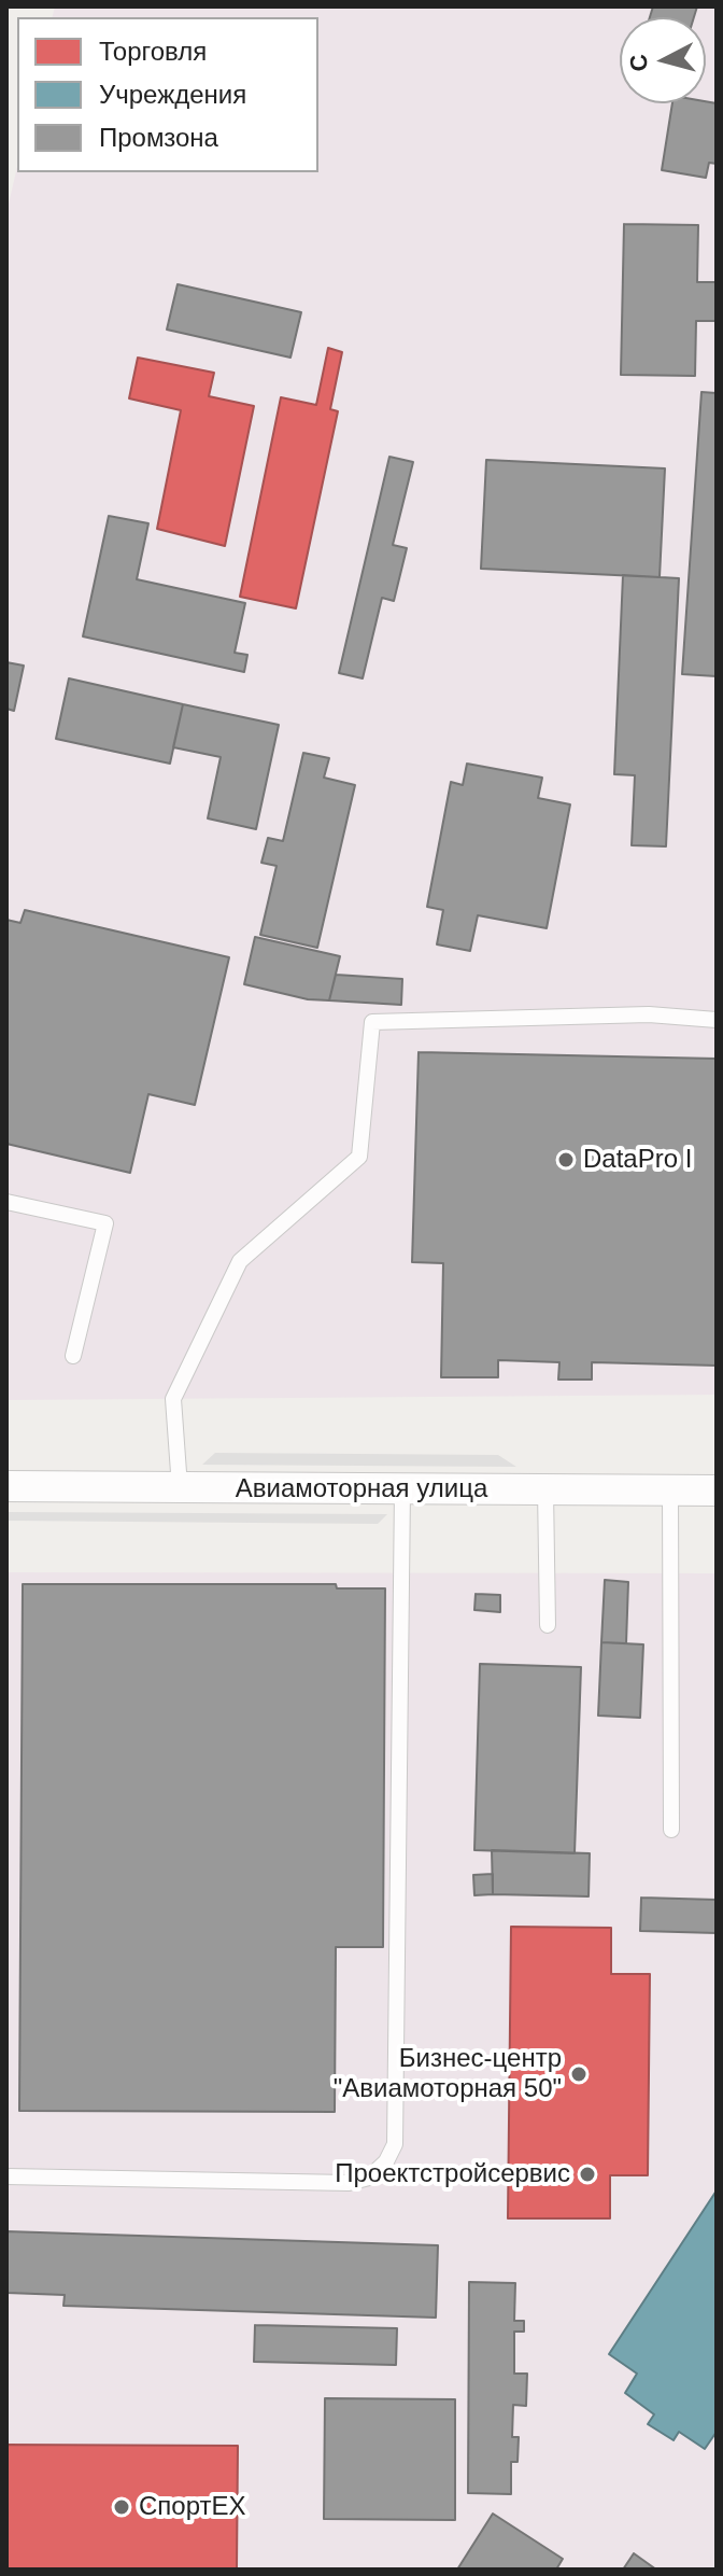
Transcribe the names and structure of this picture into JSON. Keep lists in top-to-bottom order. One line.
{"streets":{"street":["Авиамоторная улица"]},"places":["DataPro I","Бизнес-центр \"Авиамоторная 50\"","Проектстройсервис","СпортEX"],"legend":["Торговля","Учреждения","Промзона"],"north":"left"}
